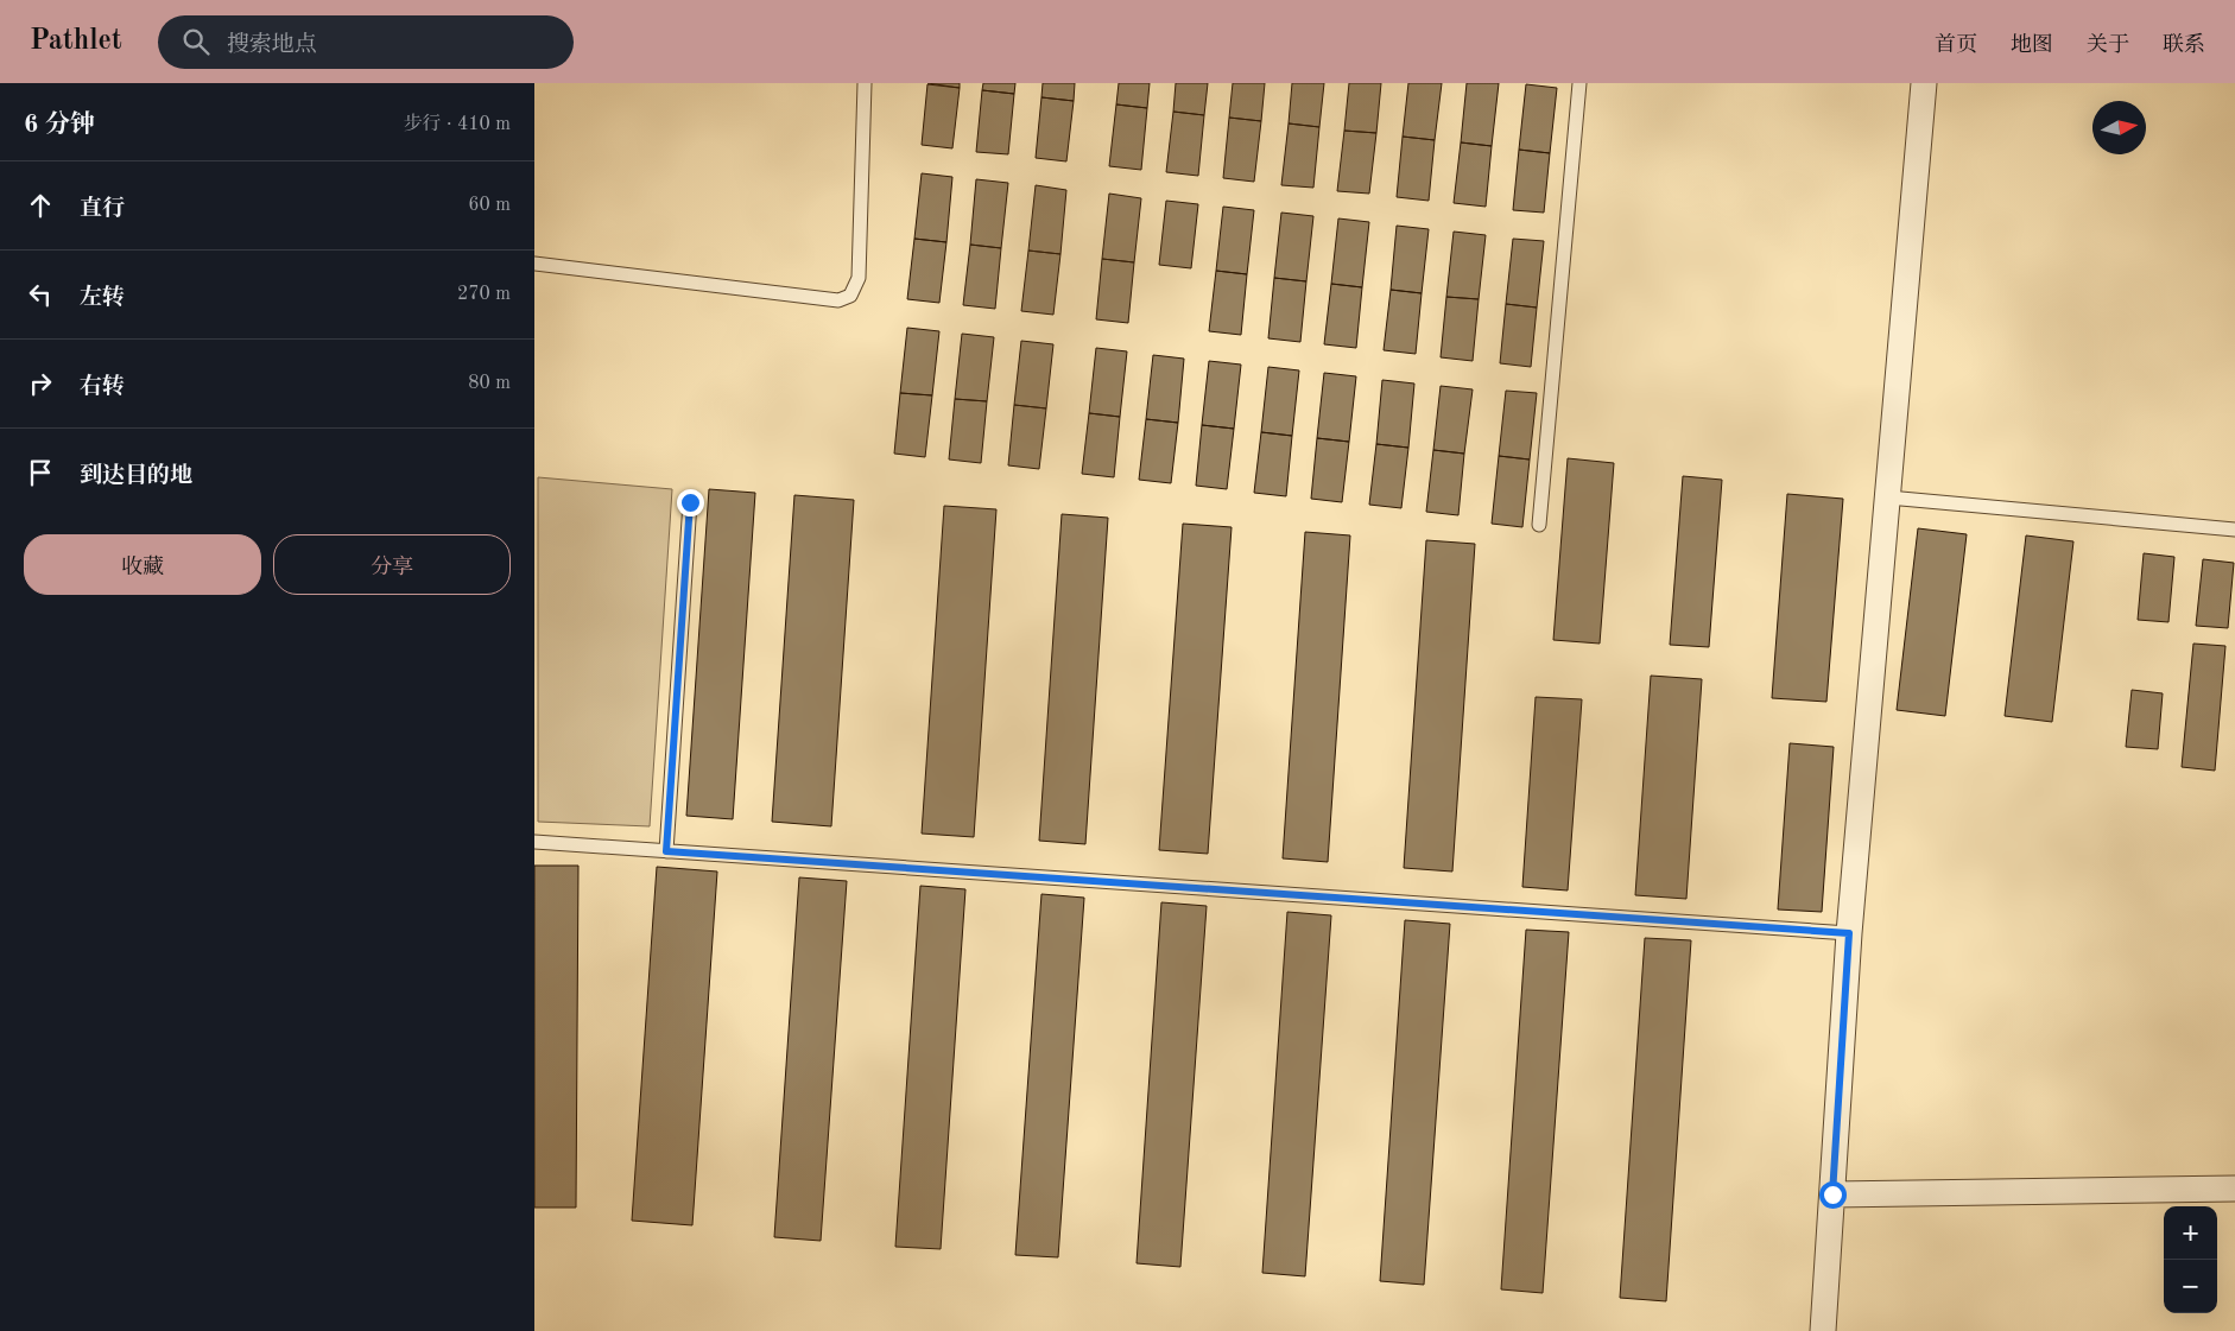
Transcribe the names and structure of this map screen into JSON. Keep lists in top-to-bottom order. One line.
{"north":"right","page":{"header":"Pathlet","search":"搜索地点","nav":["首页","地图","关于","联系"],"heading":["6 分钟","步行 · 410 m"],"list":[["直行","60 m"],["左转","270 m"],["右转","80 m"],"到达目的地"],"buttons":["收藏","分享"],"map_buttons":["+","−"]}}
